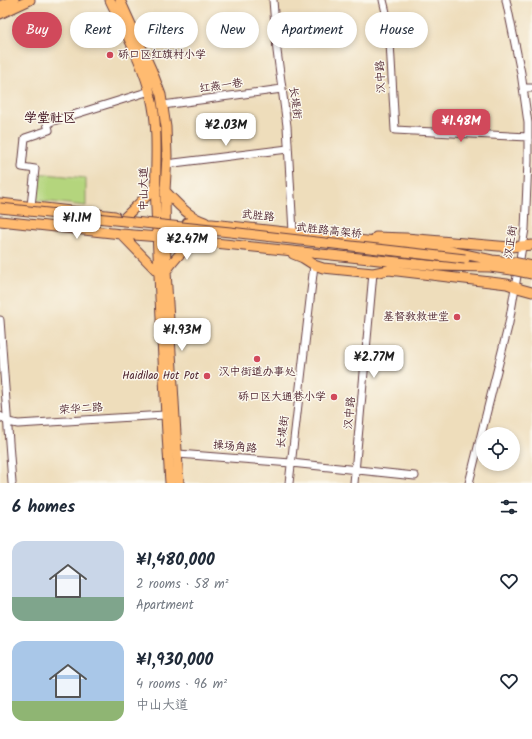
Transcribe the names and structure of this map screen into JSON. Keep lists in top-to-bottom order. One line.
{"streets":{"main road":["中山大道","武胜路","武胜路高架桥"],"street":["汉中路","红燕一巷","长堤街","汉正街","荣华二路","操场角路"]},"crossings":[["汉中路","汉正街"],["汉中路","操场角路"],["红燕一巷","长堤街"],["红燕一巷","中山大道"],["长堤街","武胜路"],["长堤街","操场角路"],["中山大道","武胜路"],["中山大道","荣华二路"],["中山大道","操场角路"]],"districts":["学堂社区"],"places":["硚口区红旗村小学","基督教救世堂","汉中街道办事处","Haidilao Hot Pot","硚口区大通巷小学"],"page":{"chip":["Buy","Rent","Filters","New","Apartment","House"],"price":["¥1.48M","¥2.03M","¥1.1M","¥2.47M","¥1.93M","¥2.77M"],"heading":"6 homes","list":[{"name":"¥1,480,000","note":"2 rooms · 58 m² · Apartment"},{"name":"¥1,930,000","note":"4 rooms · 96 m² · 中山大道"}]}}
